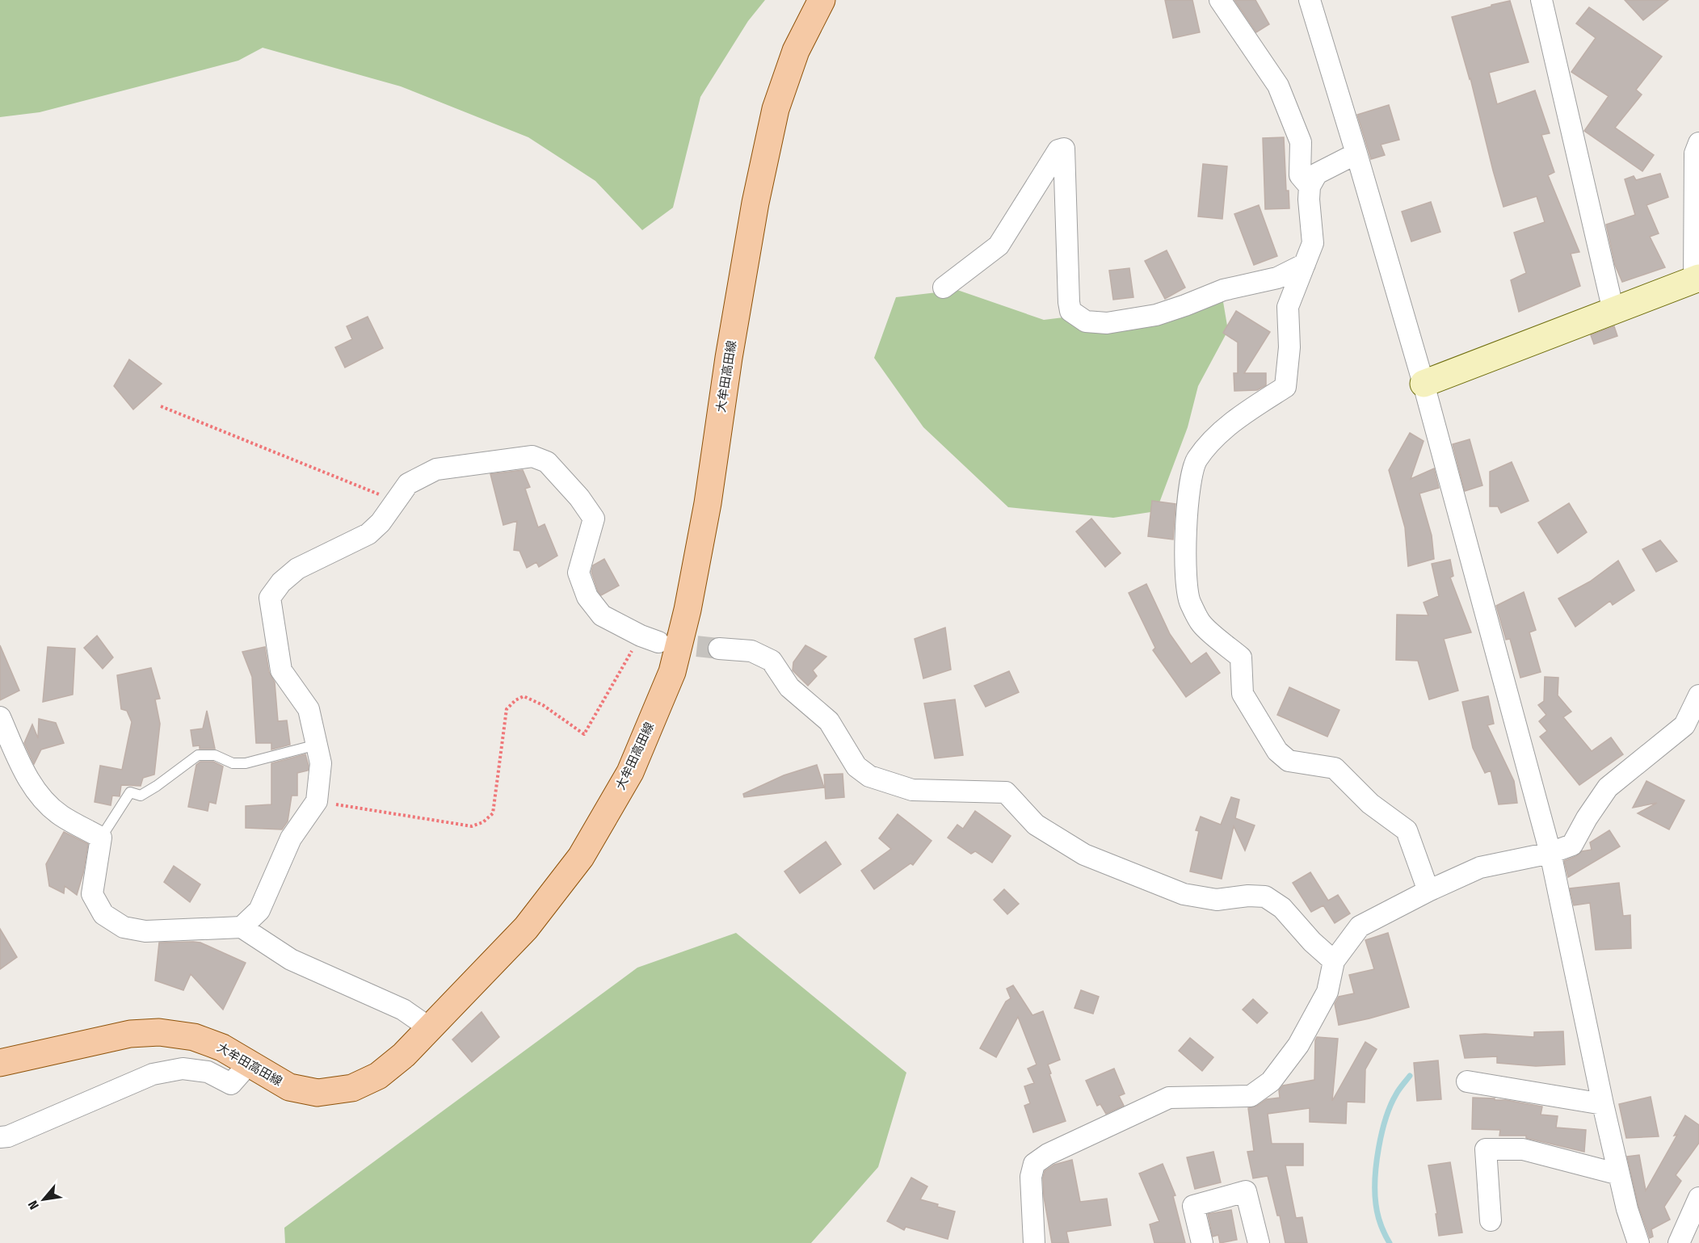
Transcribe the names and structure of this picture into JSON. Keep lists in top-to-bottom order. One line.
{"streets":{"main road":["大牟田高田線"]},"north":"bottom left"}
